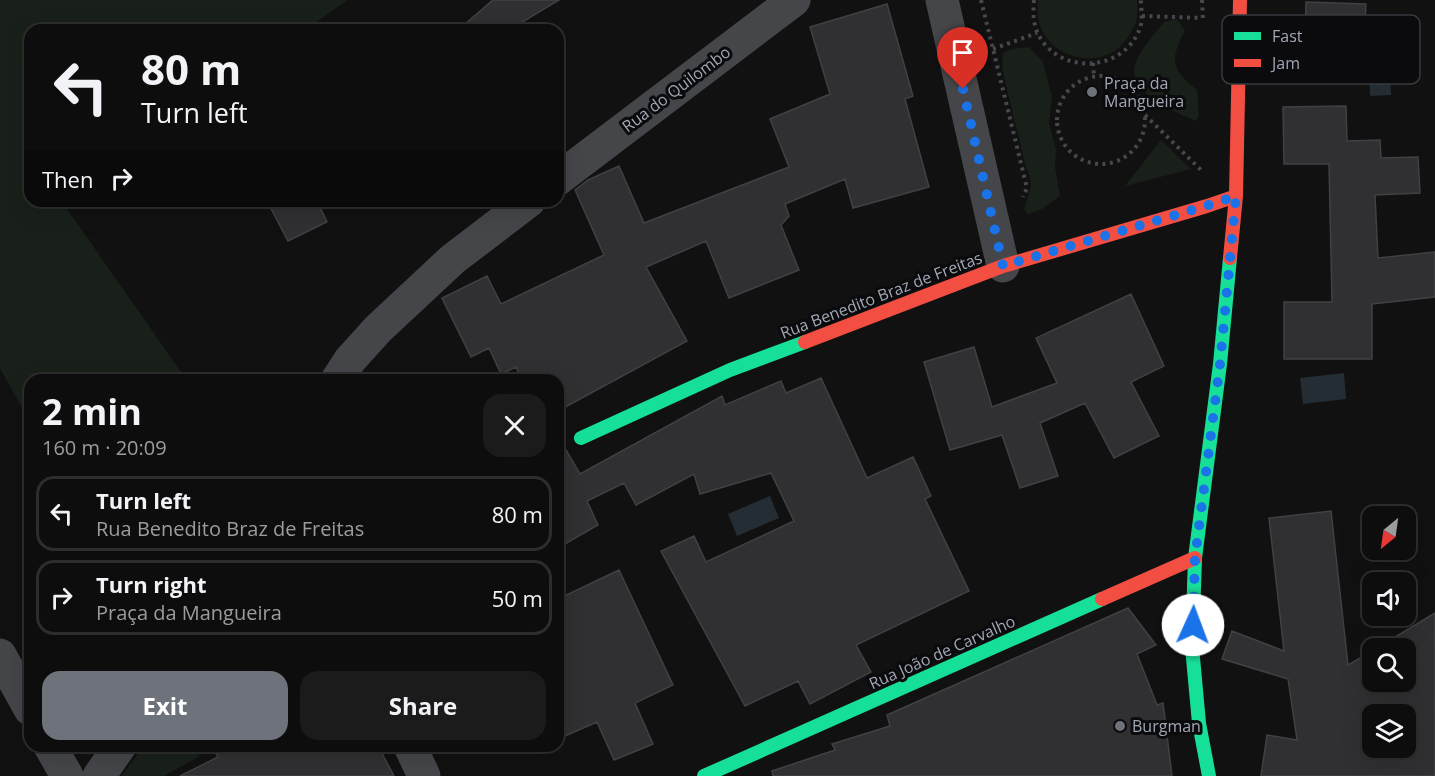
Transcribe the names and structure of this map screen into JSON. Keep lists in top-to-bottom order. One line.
{"streets":{"street":["Rua do Quilombo","Rua Benedito Braz de Freitas","Rua João de Carvalho"]},"places":["Praça da Mangueira","Burgman"],"legend":["Fast","Jam"],"north":"bottom left","page":{"turn":["80 m","Turn left"],"then":"Then","heading":["2 min","160 m · 20:09"],"list":[{"name":"Turn left","note":"Rua Benedito Braz de Freitas","value":"80 m"},{"name":"Turn right","note":"Praça da Mangueira","value":"50 m"}],"buttons":["Exit","Share"]}}
